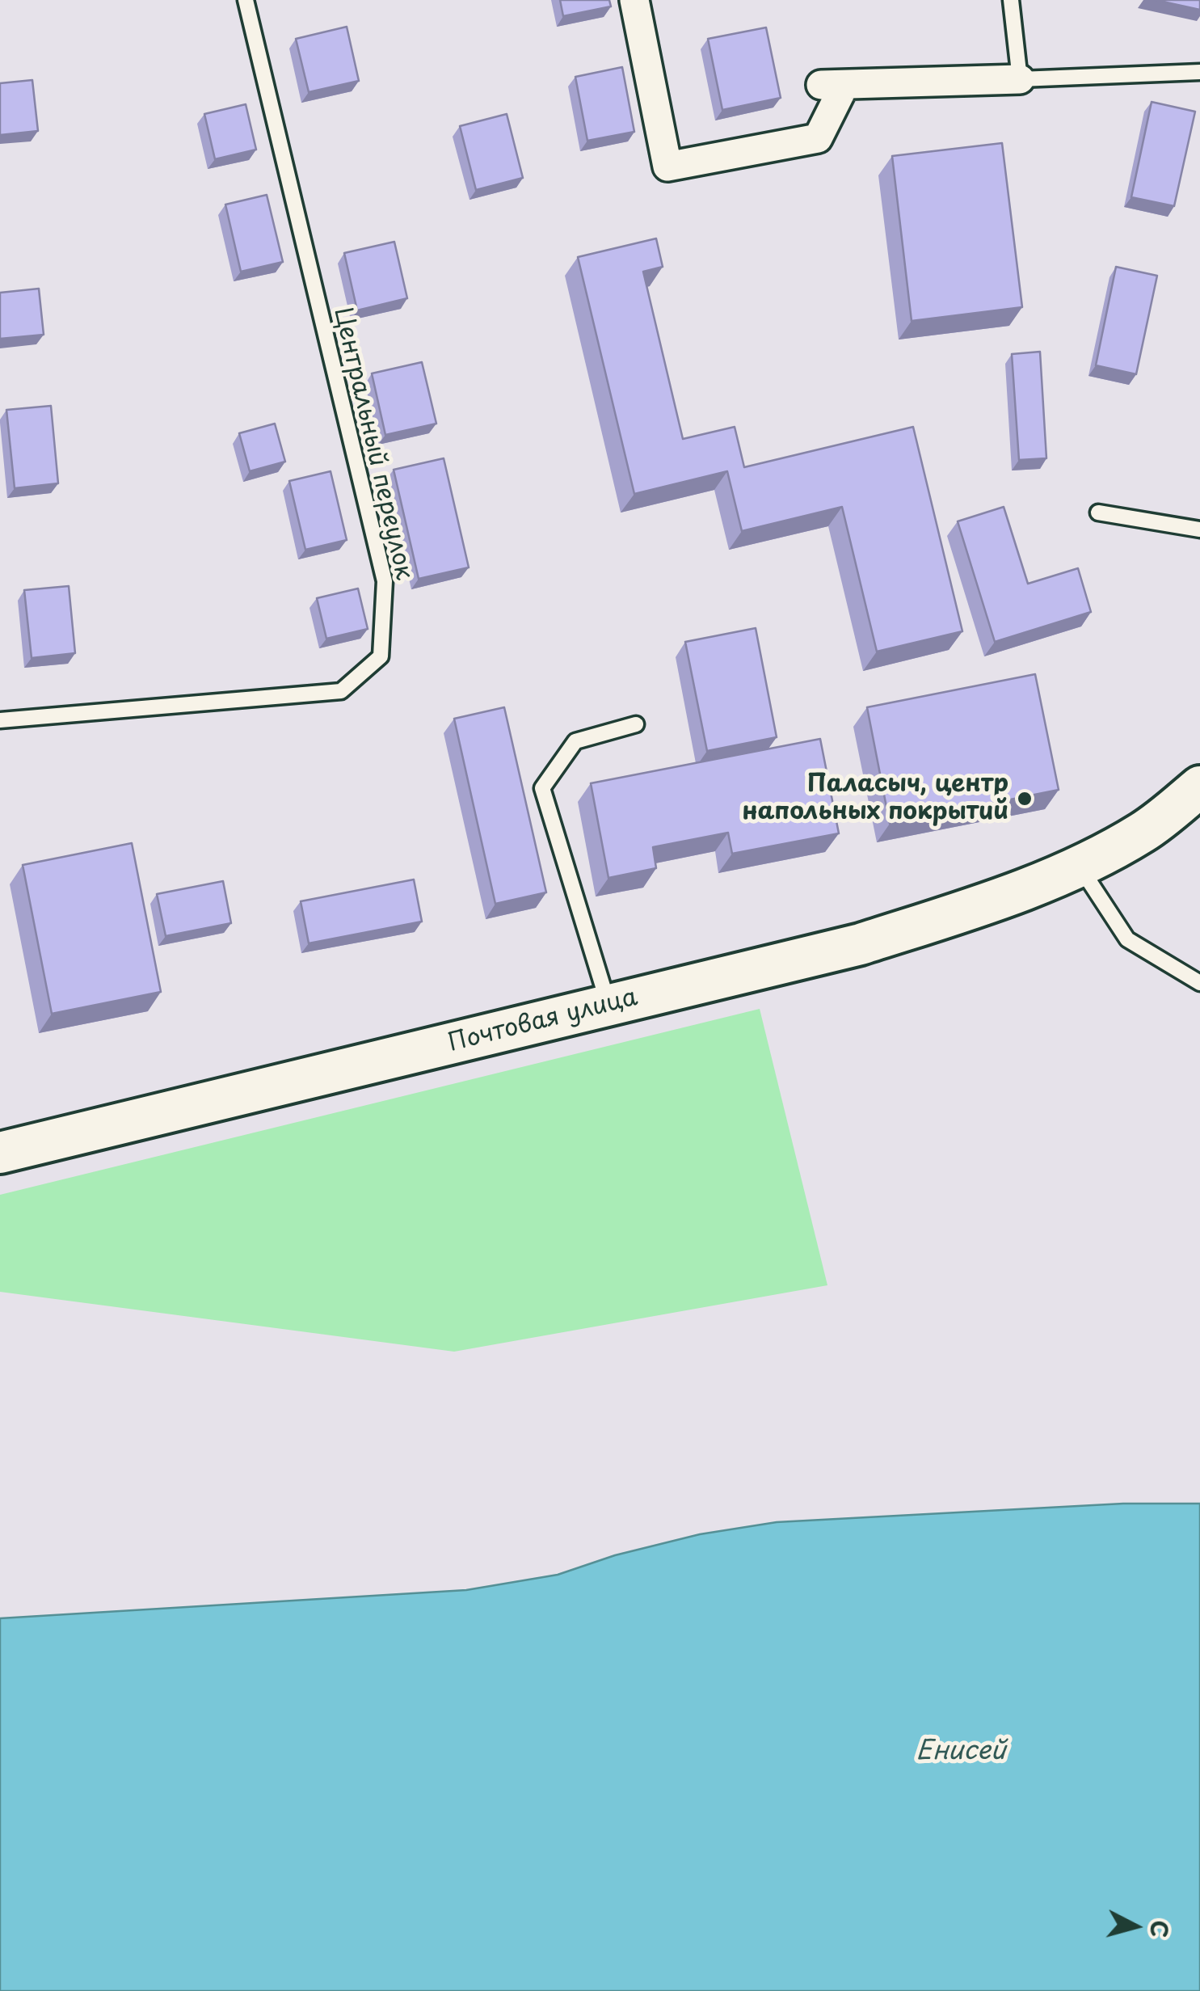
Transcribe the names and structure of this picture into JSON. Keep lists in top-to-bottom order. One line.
{"streets":{"main road":["Почтовая улица"],"lane":["Центральный переулок"]},"water":["Енисей"],"places":["Паласыч, центр напольных покрытий"],"north":"right"}
